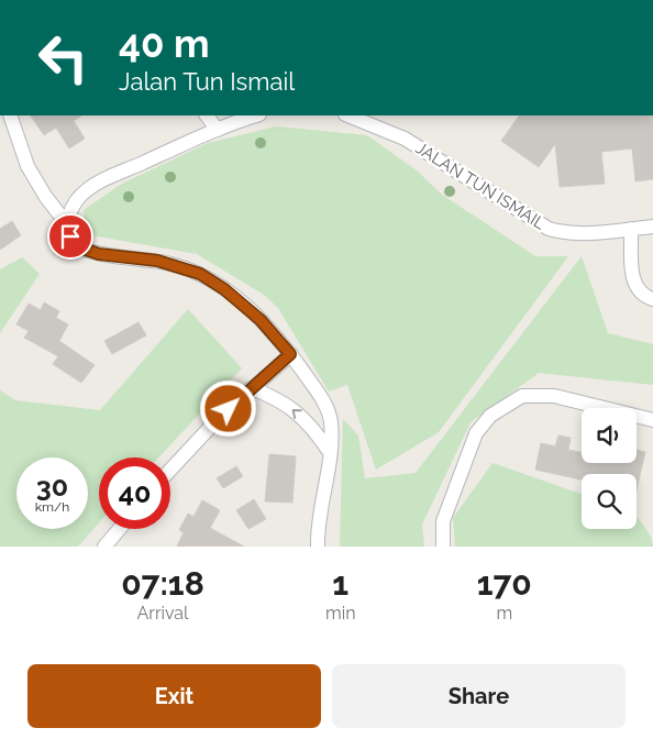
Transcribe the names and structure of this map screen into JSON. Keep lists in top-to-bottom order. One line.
{"streets":{"street":["JALAN TUN ISMAIL"]},"page":{"turn":["40 m","Jalan Tun Ismail"],"speed":"30 km/h","limit":"40","eta":["07:18","Arrival","1","min","170","m"],"buttons":["Exit","Share"]}}
